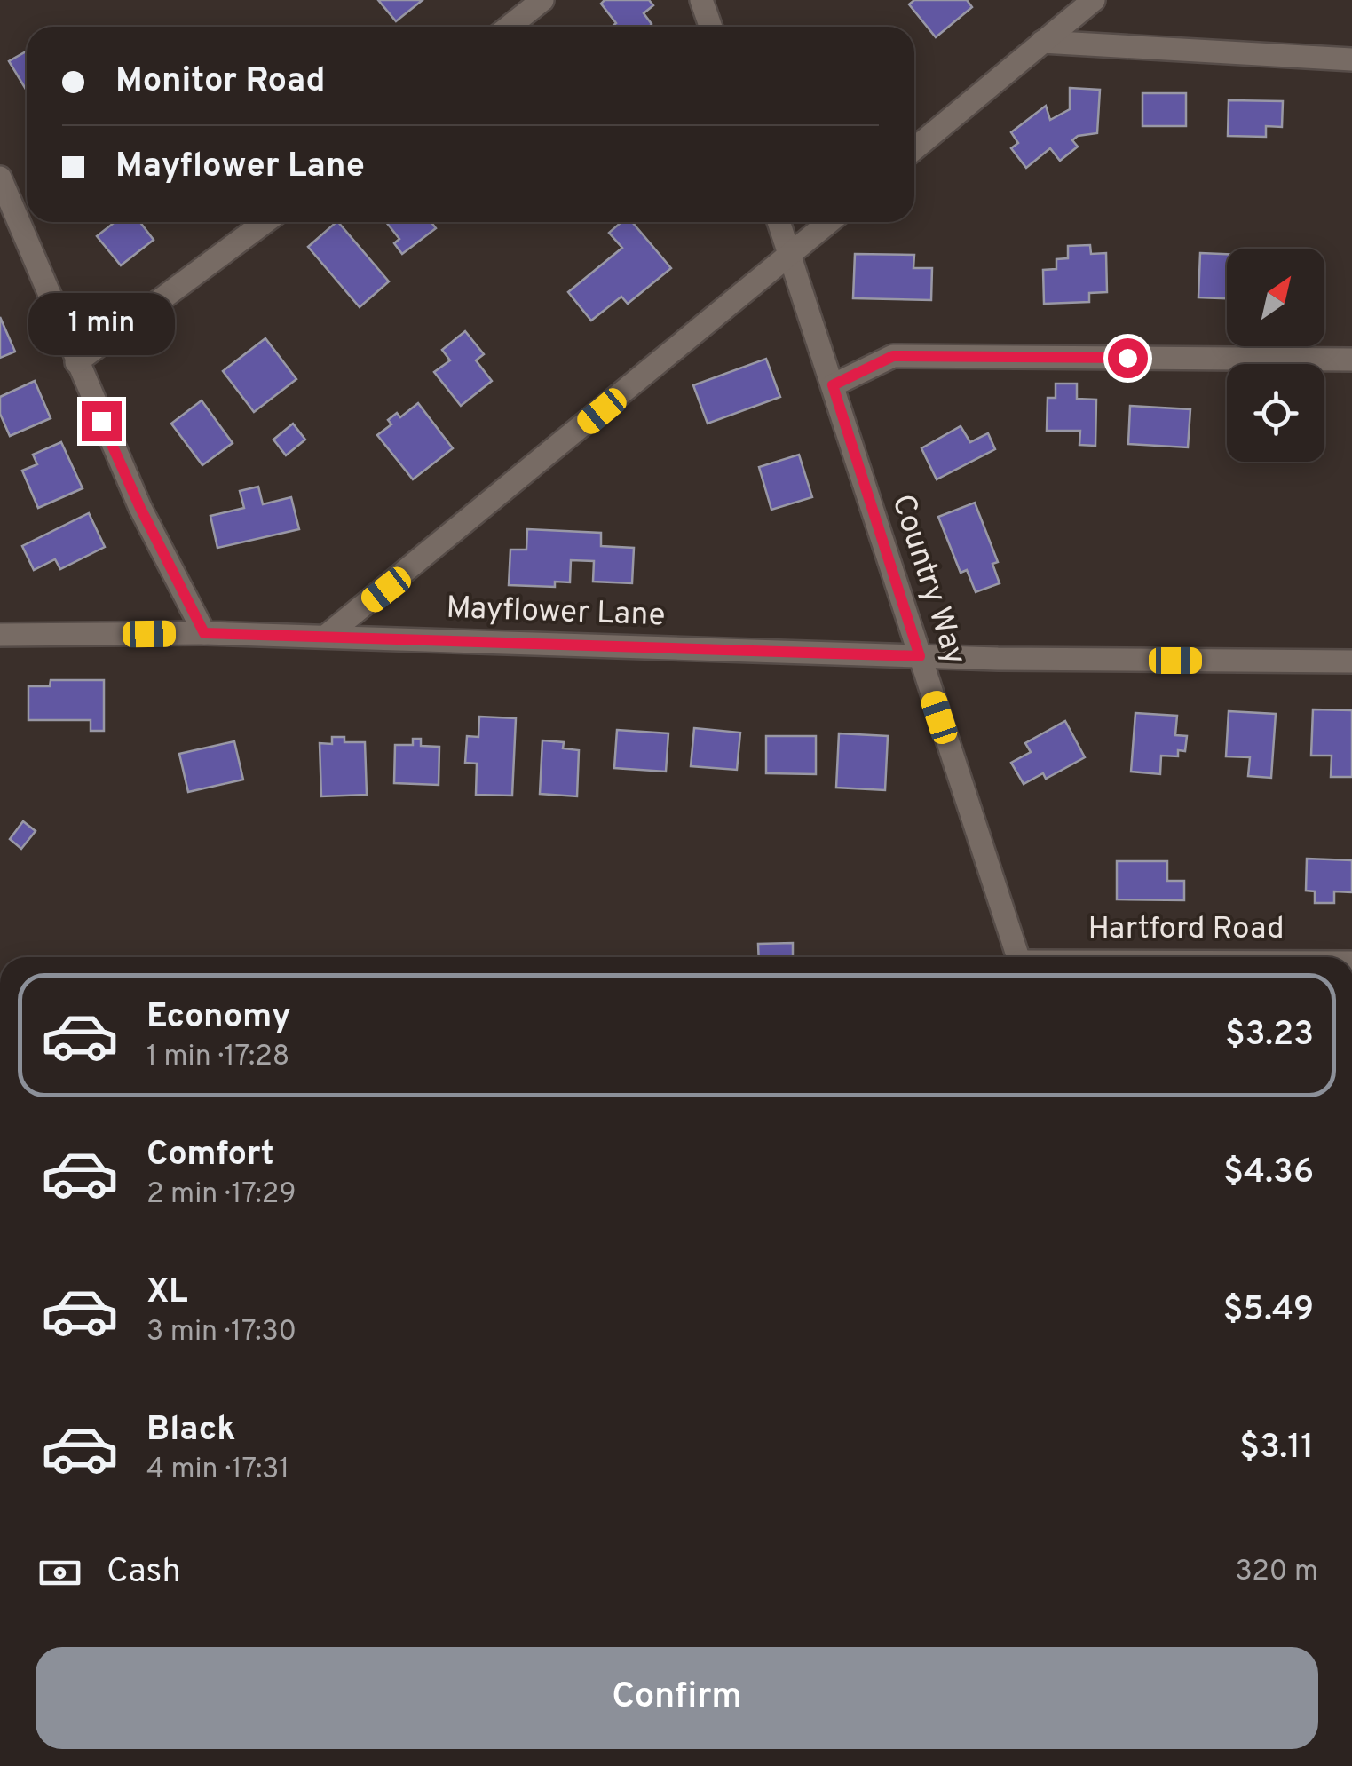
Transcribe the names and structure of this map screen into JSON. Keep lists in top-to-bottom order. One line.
{"streets":{"street":["Country Way","Mayflower Lane"]},"crossings":[["Country Way","Mayflower Lane"]],"north":"top right","page":{"banner":["Monitor Road","Mayflower Lane"],"bubble":"1 min","list":[{"name":"Economy","note":"1 min · 17:28","value":"$3.23"},{"name":"Comfort","note":"2 min · 17:29","value":"$4.36"},{"name":"XL","note":"3 min · 17:30","value":"$5.49"},{"name":"Black","note":"4 min · 17:31","value":"$3.11"}],"pay":["Cash","320 m"],"buttons":"Confirm"}}
